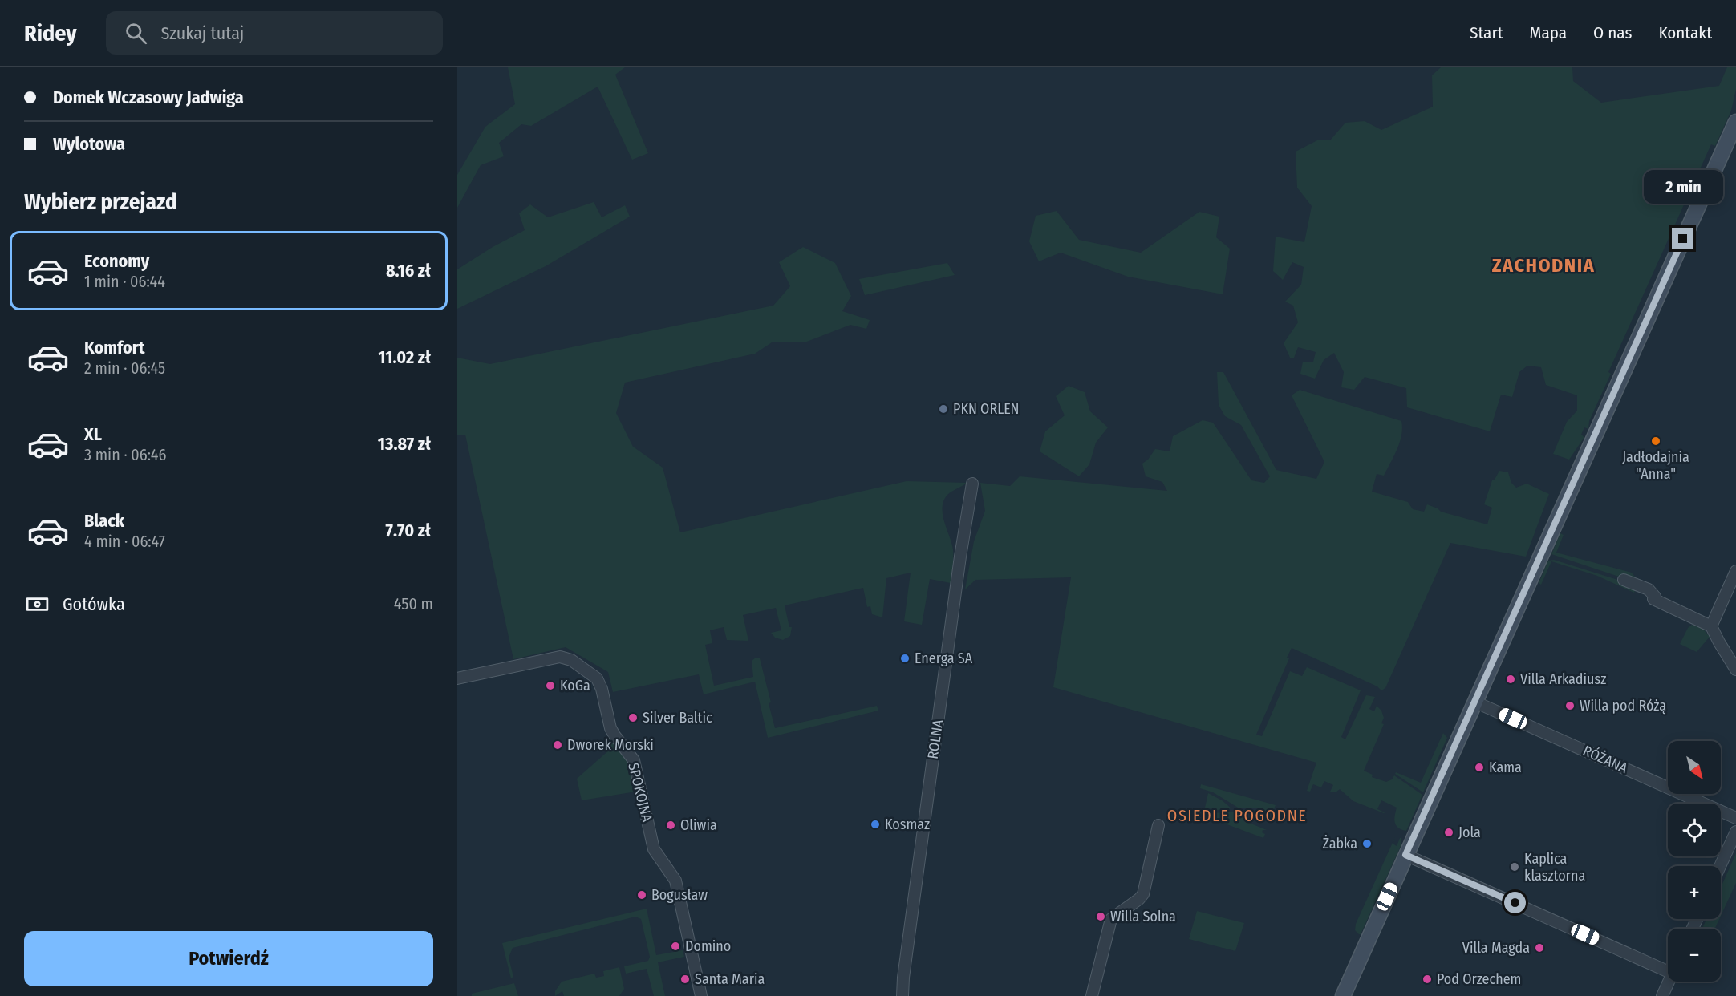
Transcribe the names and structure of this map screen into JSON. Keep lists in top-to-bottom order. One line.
{"streets":{"street":["ROLNA","RÓŻANA","SPOKOJNA"]},"districts":["ZACHODNIA","OSIEDLE POGODNE"],"places":["PKN ORLEN","Jadłodajnia \"Anna\"","Energa SA","Villa Arkadiusz","KoGa","Willa pod Różą","Silver Baltic","Dworek Morski","Kama","Kosmaz","Oliwia","Jola","Żabka","Kaplica klasztorna","Bogusław","Willa Solna","Domino","Villa Magda","Santa Maria","Pod Orzechem"],"north":"bottom right","page":{"header":"Ridey","search":"Szukaj tutaj","nav":["Start","Mapa","O nas","Kontakt"],"banner":["Domek Wczasowy Jadwiga","Wylotowa"],"bubble":"2 min","heading":"Wybierz przejazd","list":[{"name":"Economy","note":"1 min · 06:44","value":"8.16 zł"},{"name":"Komfort","note":"2 min · 06:45","value":"11.02 zł"},{"name":"XL","note":"3 min · 06:46","value":"13.87 zł"},{"name":"Black","note":"4 min · 06:47","value":"7.70 zł"}],"pay":["Gotówka","450 m"],"map_buttons":["+","−"],"buttons":"Potwierdź"}}
